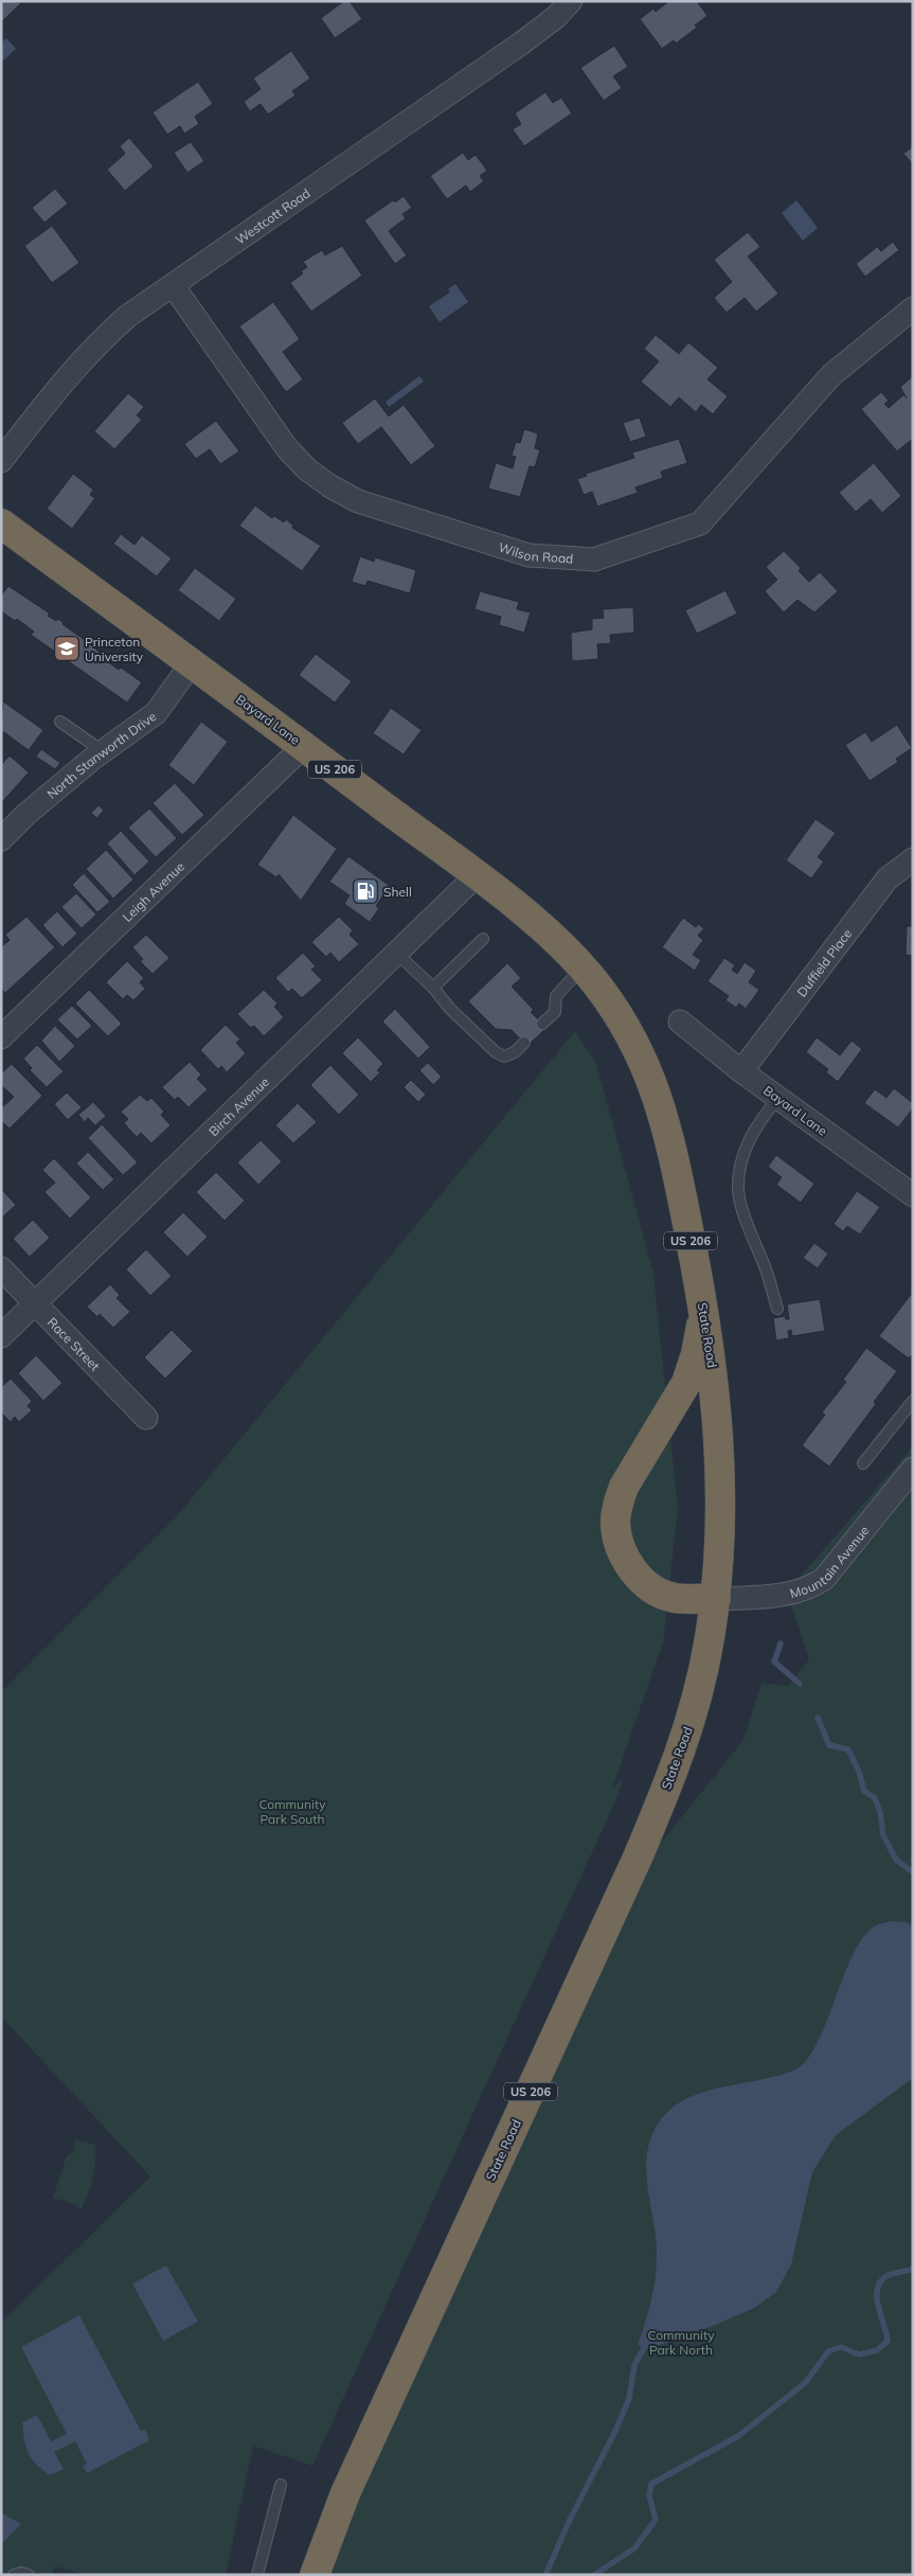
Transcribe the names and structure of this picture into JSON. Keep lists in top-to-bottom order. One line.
{"streets":{"highway":["Bayard Lane","US 206","State Road"],"street":["Westcott Road","Wilson Road","North Stanworth Drive","Leigh Avenue","Duffield Place","Birch Avenue","Race Street","Mountain Avenue"]},"crossings":[["Westcott Road","Wilson Road"],["Bayard Lane","North Stanworth Drive"],["Bayard Lane","Leigh Avenue"],["Bayard Lane","Duffield Place"],["Bayard Lane","Birch Avenue"],["Bayard Lane","State Road"],["Birch Avenue","Race Street"],["State Road","Mountain Avenue"]],"parks":["Community Park South","Community Park North"],"places":{"school or university":["Princeton University"],"fuel station":["Shell"]}}
